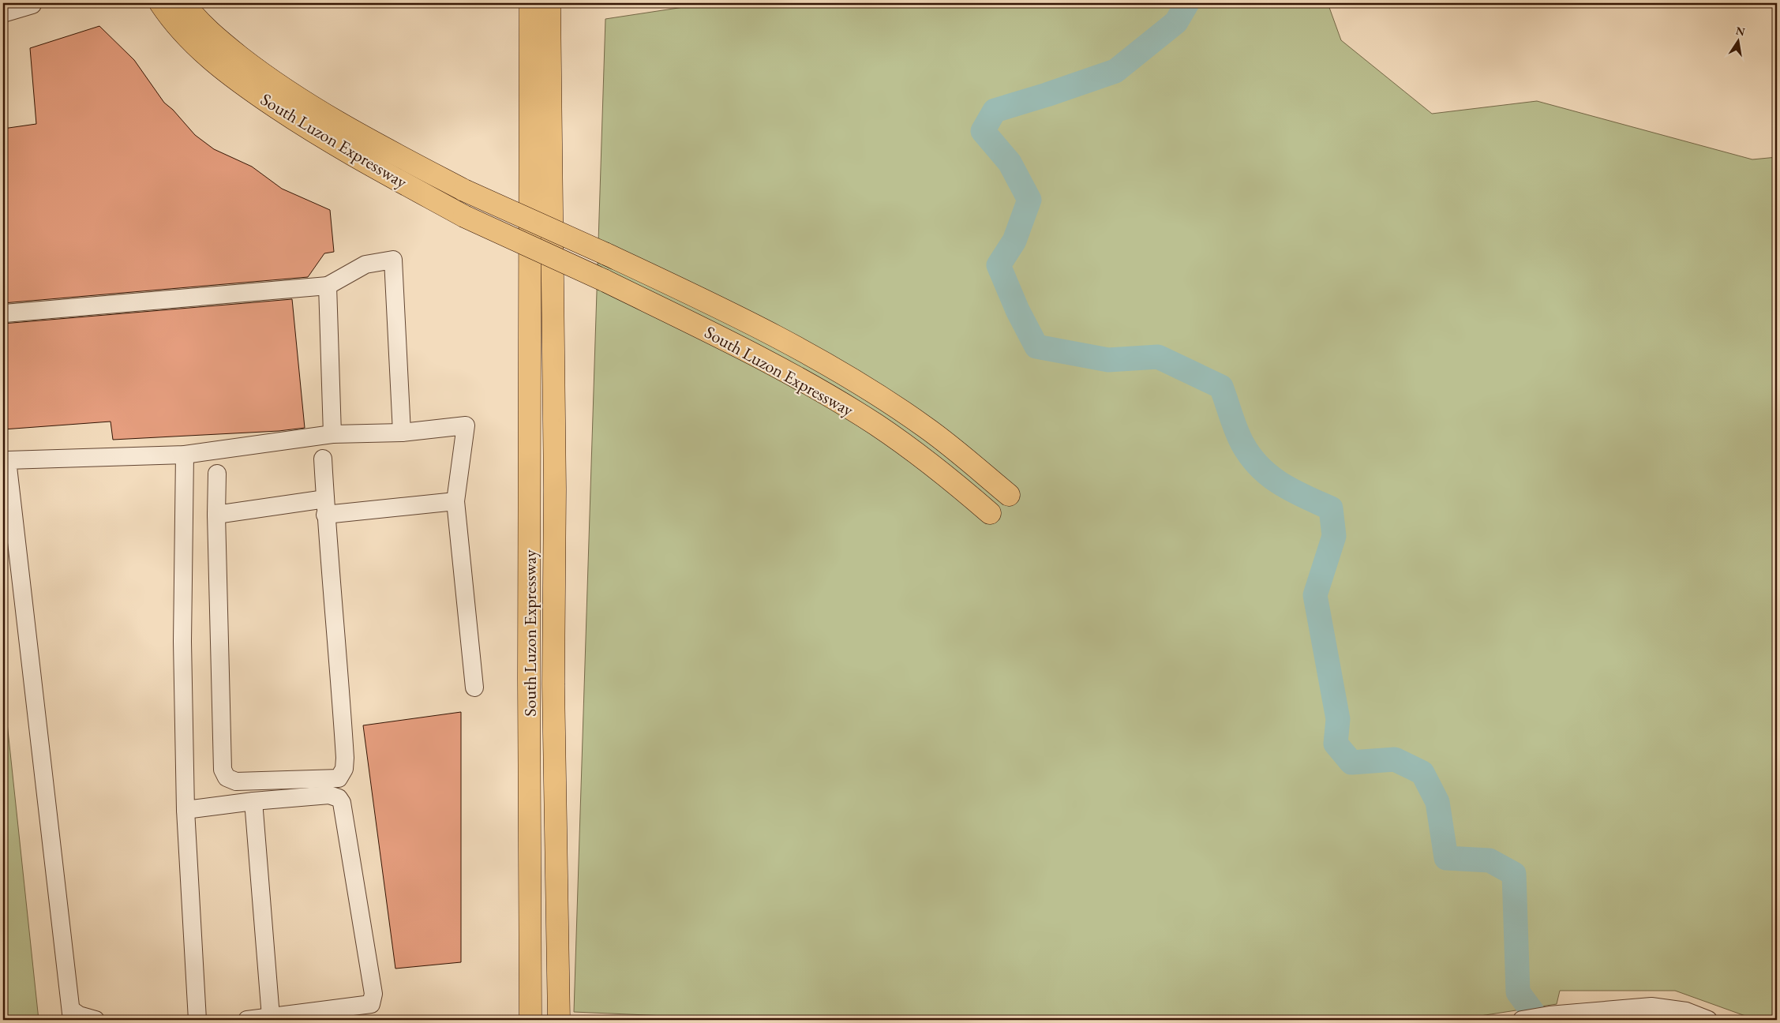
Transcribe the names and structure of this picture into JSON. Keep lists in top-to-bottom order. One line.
{"streets":{"highway":["South Luzon Expressway"]},"north":"top"}
